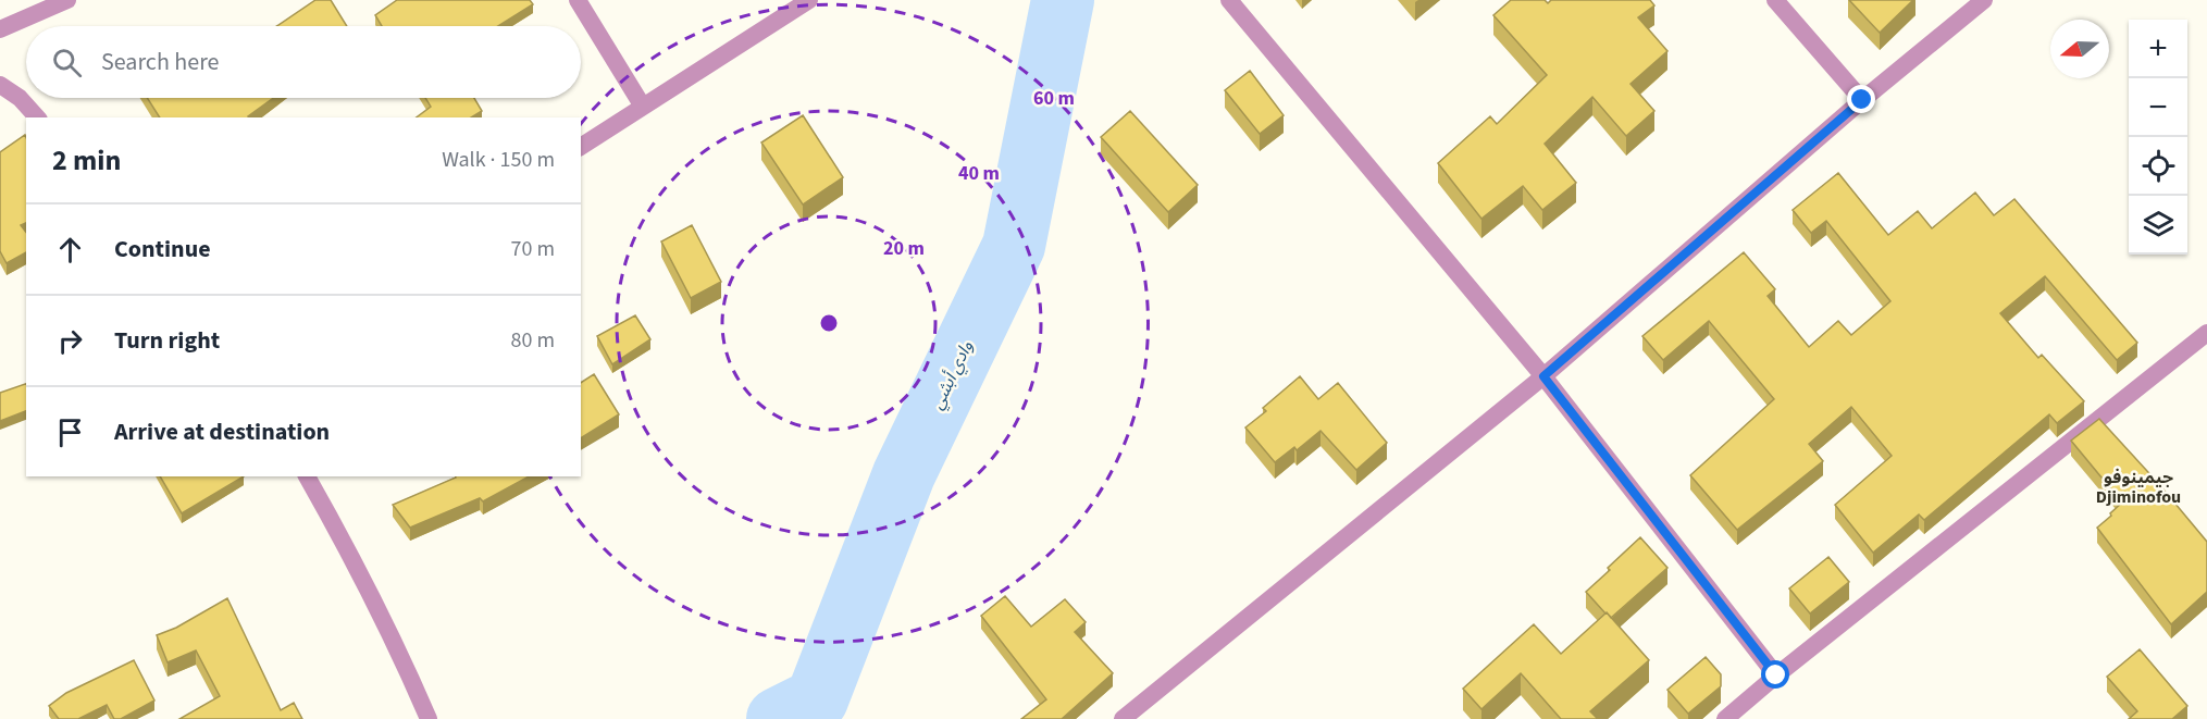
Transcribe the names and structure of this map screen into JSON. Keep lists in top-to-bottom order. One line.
{"districts":["جيمينوفو Djiminofou"],"water":["وادي أبشي"],"north":"left","page":{"map_buttons":["+","−"],"search":"Search here","heading":["2 min","Walk · 150 m"],"list":[["Continue","70 m"],["Turn right","80 m"],"Arrive at destination"]},"rings":["60 m","40 m","20 m"]}
